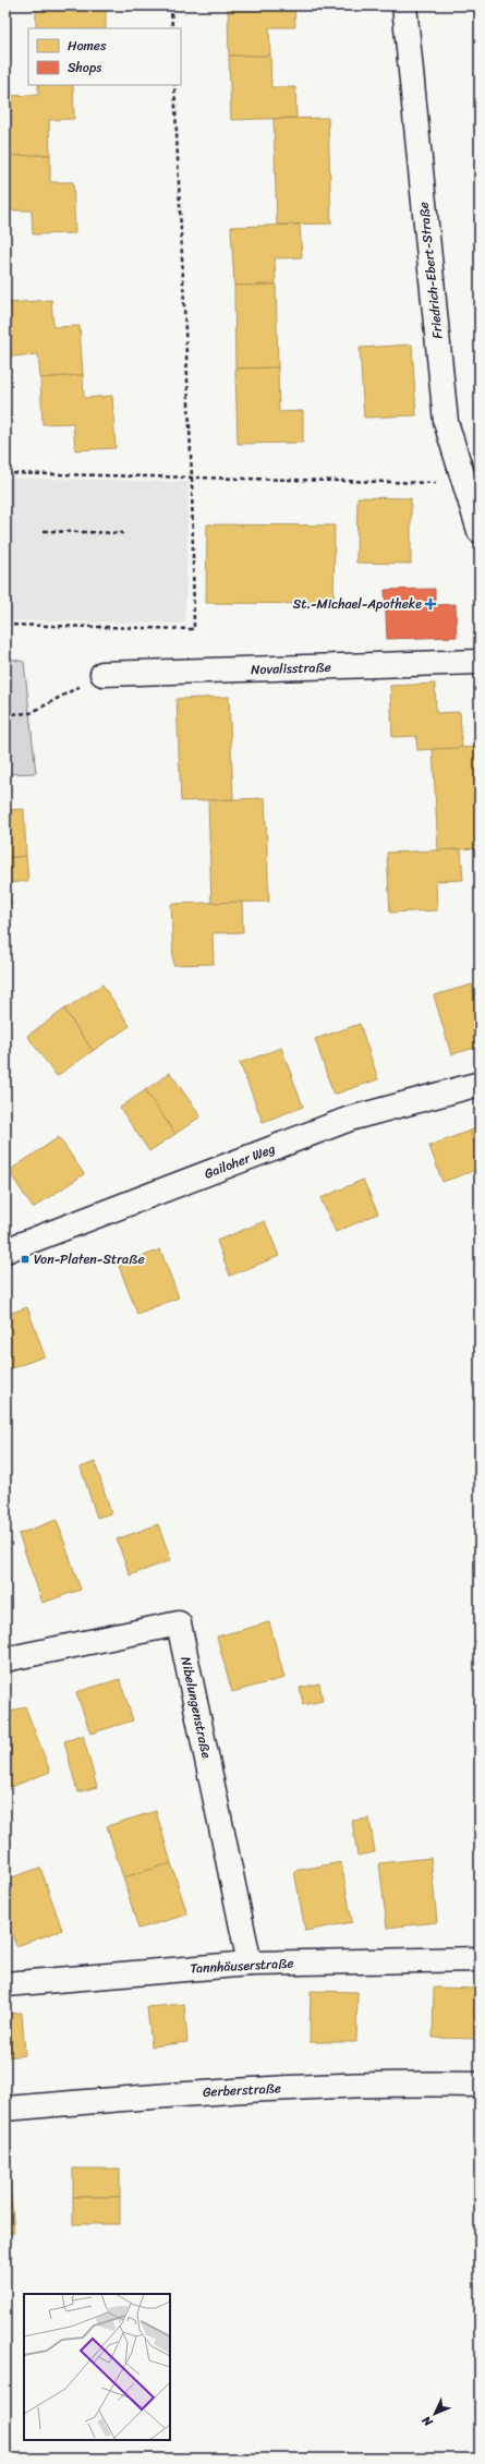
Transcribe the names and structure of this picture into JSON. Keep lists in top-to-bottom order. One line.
{"streets":{"street":["Friedrich-Ebert-Straße","Novalisstraße","Gailoher Weg","Nibelungenstraße","Tannhäuserstraße","Gerberstraße"]},"crossings":[["Nibelungenstraße","Tannhäuserstraße"]],"places":{"health":["St.-Michael-Apotheke"],"transit":["Von-Platen-Straße"]},"legend":["Homes","Shops"],"north":"bottom left"}
